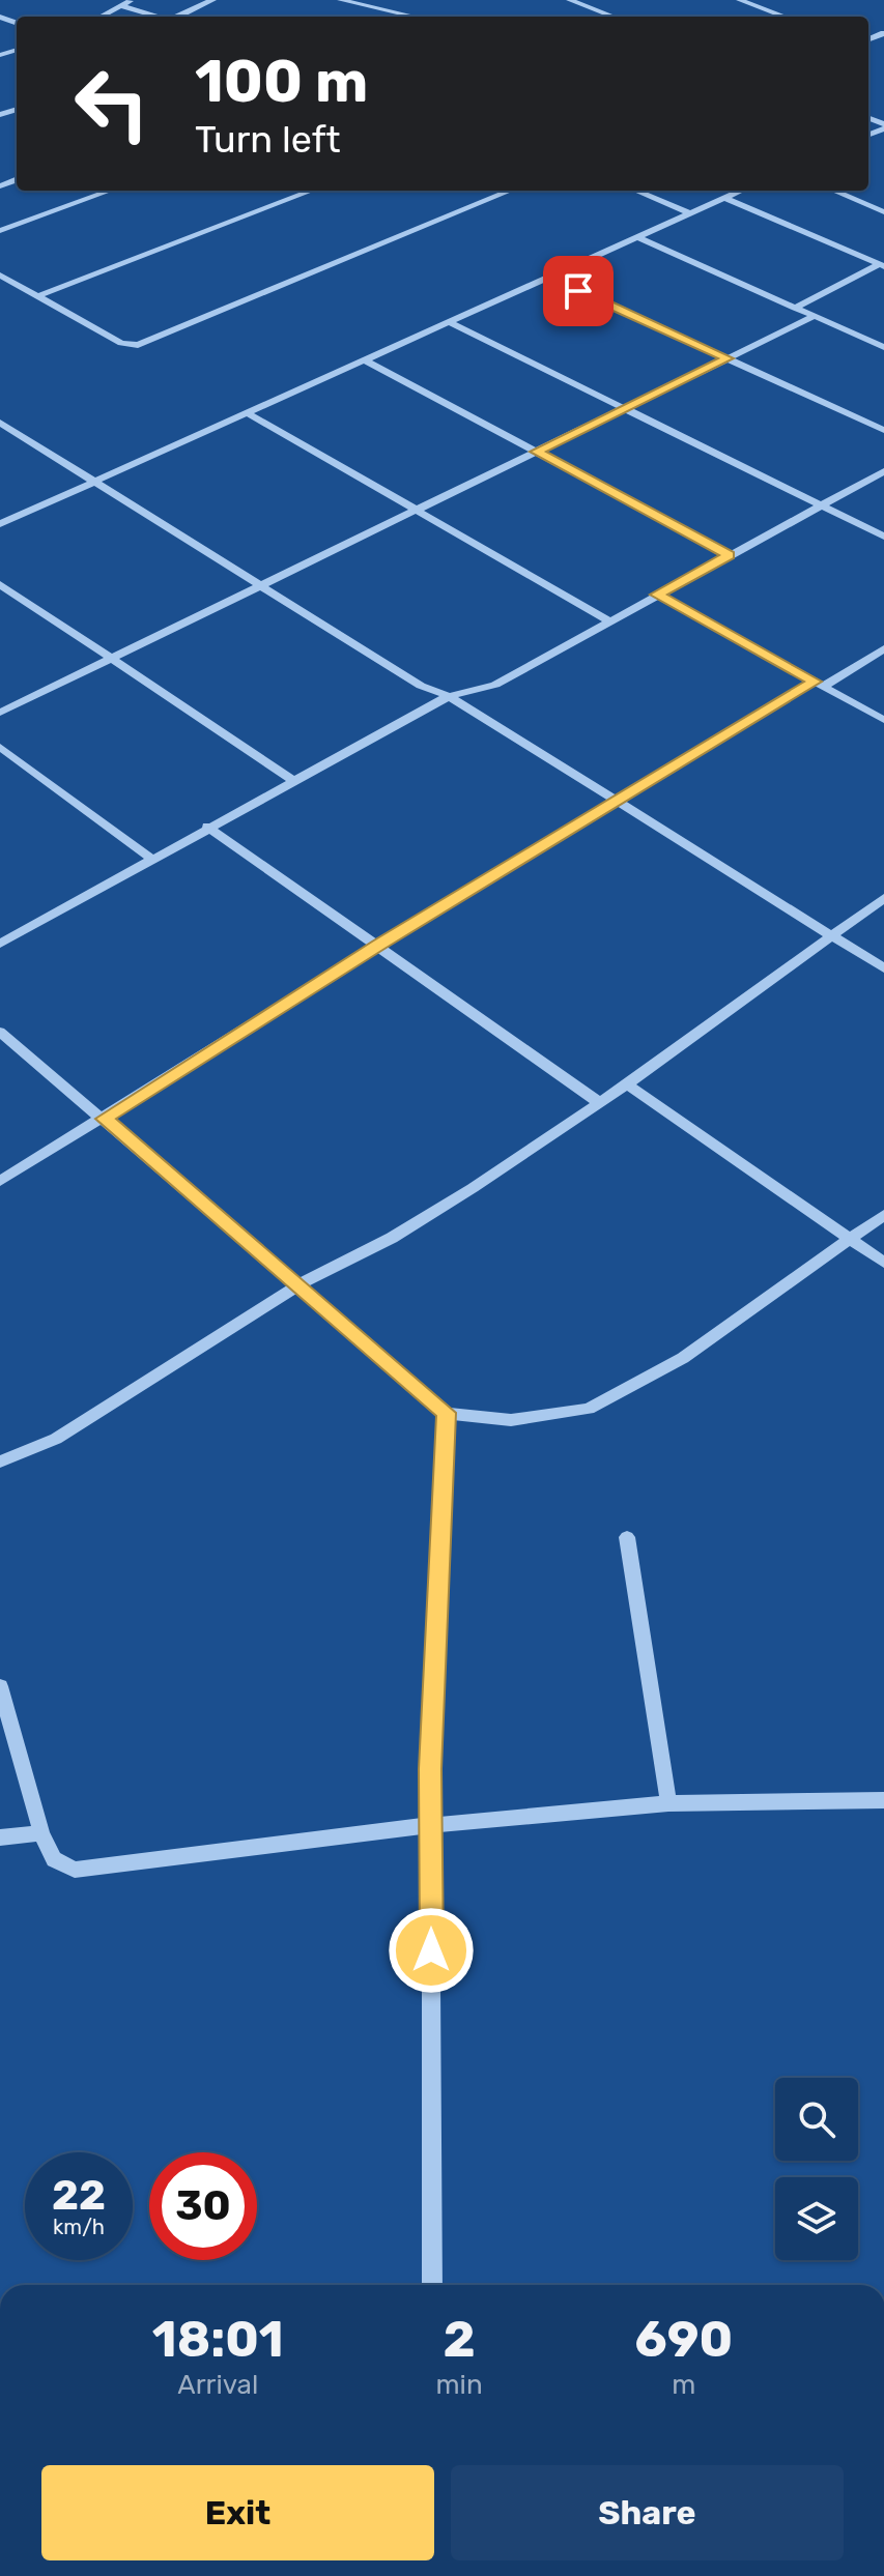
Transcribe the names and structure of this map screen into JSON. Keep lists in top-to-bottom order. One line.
{"page":{"turn":["100 m","Turn left"],"speed":"22 km/h","limit":"30","eta":["18:01","Arrival","2","min","690","m"],"buttons":["Exit","Share"]}}
